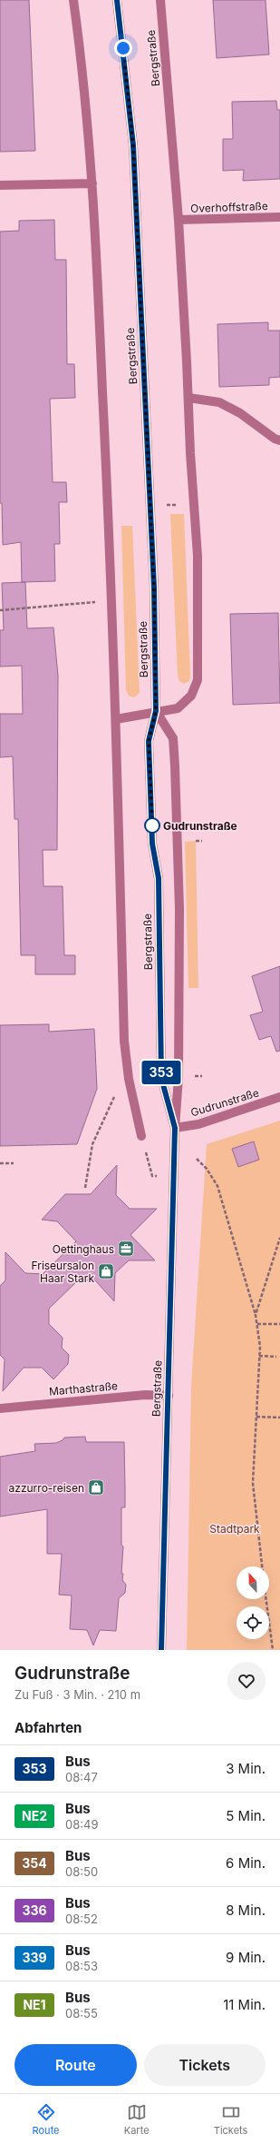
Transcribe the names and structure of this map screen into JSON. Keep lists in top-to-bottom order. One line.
{"streets":{"street":["Bergstraße","Overhoffstraße","Gudrunstraße","Marthastraße"]},"crossings":[["Bergstraße","Overhoffstraße"],["Bergstraße","Gudrunstraße"],["Bergstraße","Marthastraße"]],"parks":["Stadtpark"],"places":{"other":["Gudrunstraße"],"office":["Oettinghaus"],"shop":["Friseursalon Haar Stark","azzurro-reisen"]},"lines":["bus line 353"],"north":"top","page":{"on_map":"353","heading":[["Gudrunstraße","Zu Fuß · 3 Min. · 210 m"],"Abfahrten"],"list":[{"mark":"353","name":"Bus","note":"08:47","value":"3 Min."},{"mark":"NE2","name":"Bus","note":"08:49","value":"5 Min."},{"mark":"354","name":"Bus","note":"08:50","value":"6 Min."},{"mark":"336","name":"Bus","note":"08:52","value":"8 Min."},{"mark":"339","name":"Bus","note":"08:53","value":"9 Min."},{"mark":"NE1","name":"Bus","note":"08:55","value":"11 Min."}],"buttons":["Route","Tickets"],"tabs":["Route","Karte","Tickets"]}}
